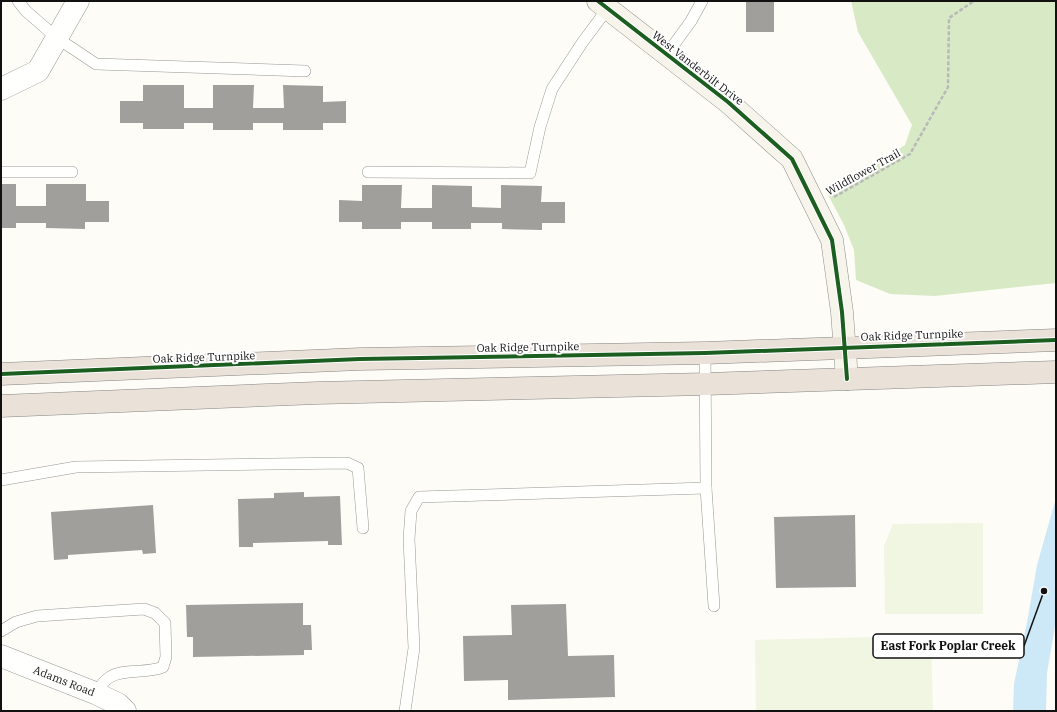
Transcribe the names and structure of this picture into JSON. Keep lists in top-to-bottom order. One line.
{"streets":{"highway":["Oak Ridge Turnpike"],"street":["West Vanderbilt Drive","Adams Road"],"path":["Wildflower Trail"]},"crossings":[["West Vanderbilt Drive","Wildflower Trail"],["West Vanderbilt Drive","Oak Ridge Turnpike"]],"places":["East Fork Poplar Creek"]}
